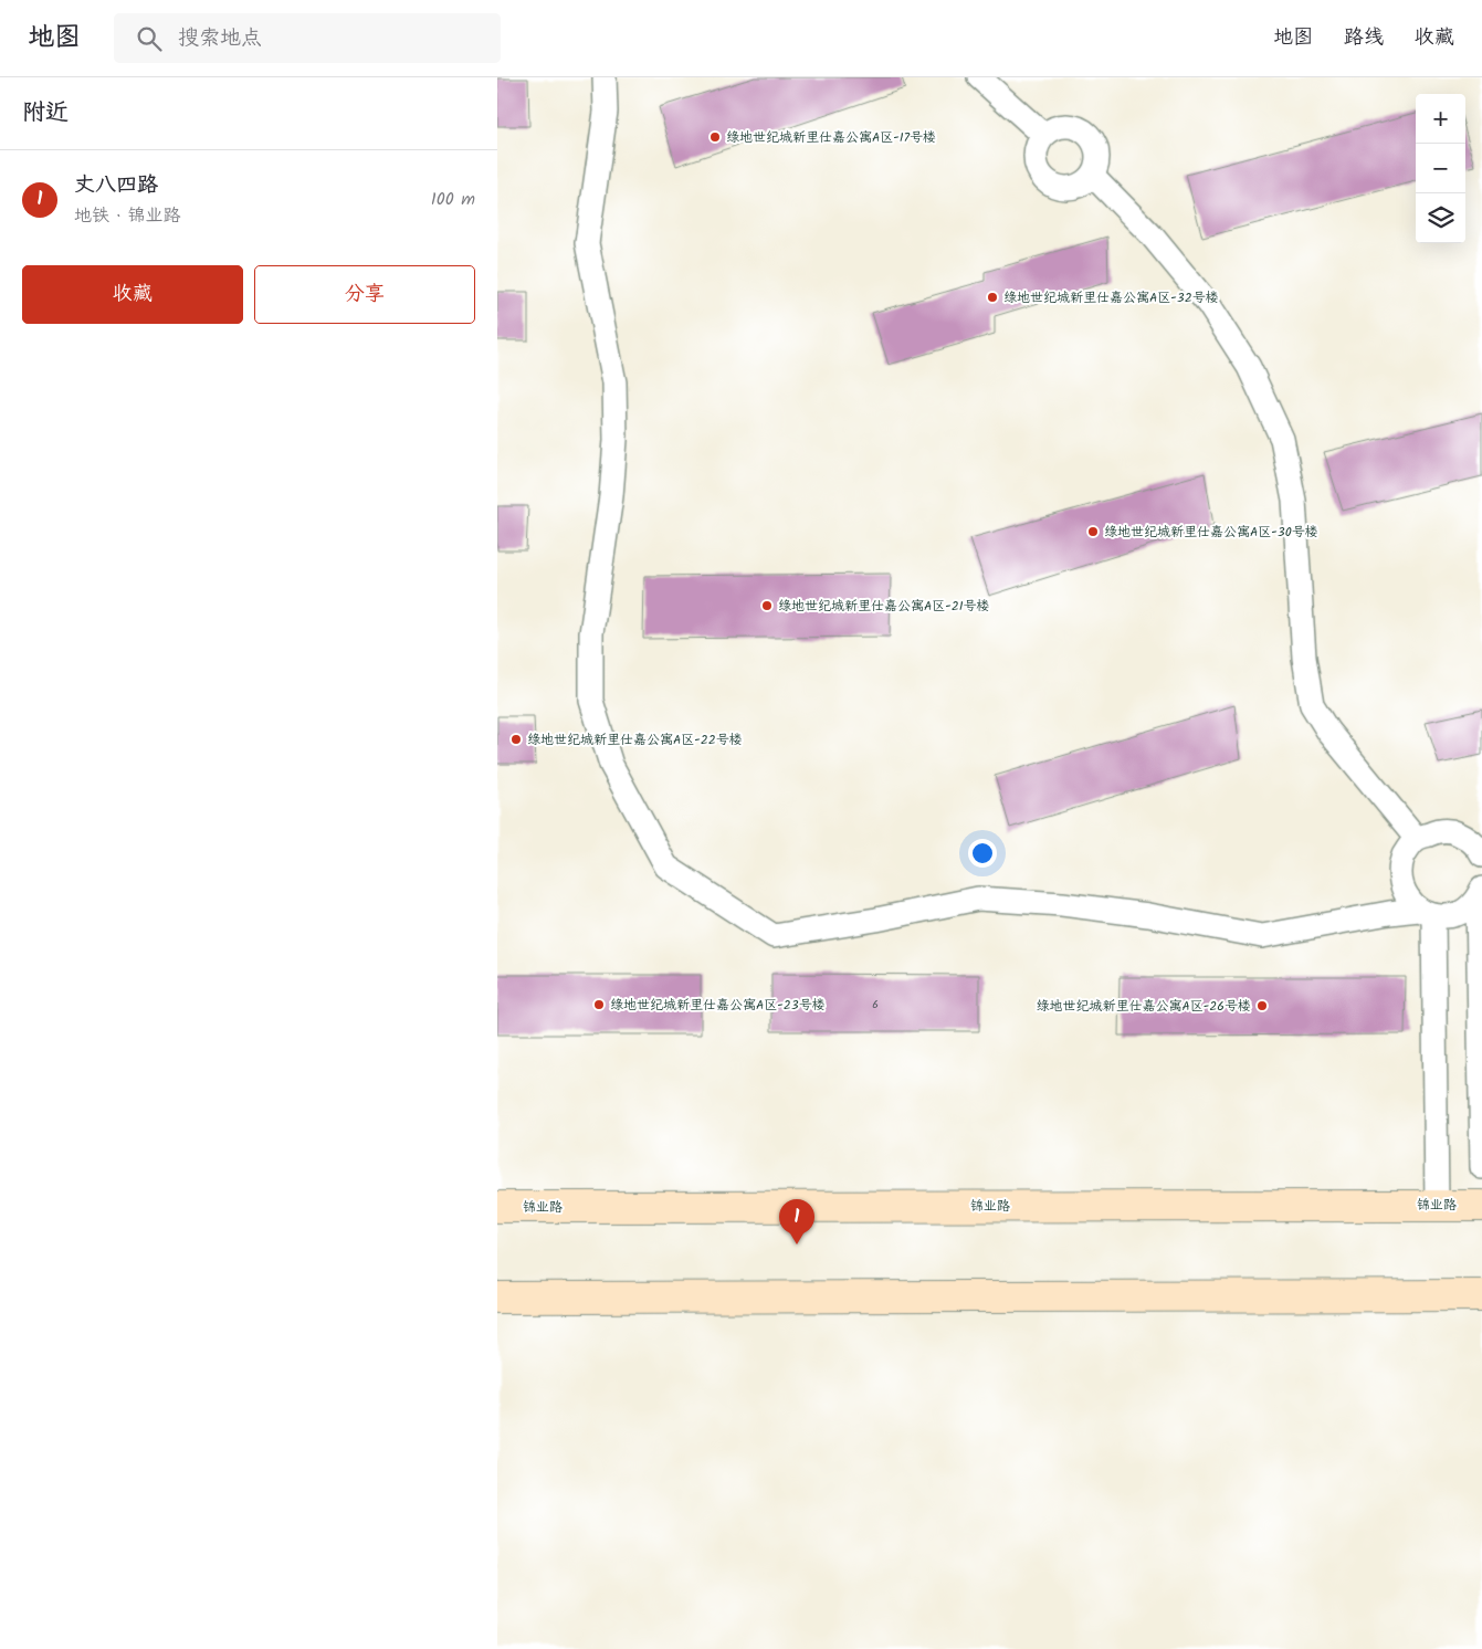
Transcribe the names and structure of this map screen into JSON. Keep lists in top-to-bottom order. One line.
{"streets":{"main road":["锦业路"]},"places":["绿地世纪城新里仕嘉公寓A区-17号楼","绿地世纪城新里仕嘉公寓A区-32号楼","绿地世纪城新里仕嘉公寓A区-30号楼","绿地世纪城新里仕嘉公寓A区-21号楼","绿地世纪城新里仕嘉公寓A区-22号楼","绿地世纪城新里仕嘉公寓A区-23号楼","绿地世纪城新里仕嘉公寓A区-26号楼"],"house_numbers":["6"],"page":{"header":"地图","search":"搜索地点","nav":["地图","路线","收藏"],"heading":"附近","map_buttons":["+","−"],"list":[{"mark":"1","name":"丈八四路","note":"地铁 · 锦业路","value":"100 m"}],"buttons":["收藏","分享"],"pins":"1"}}
